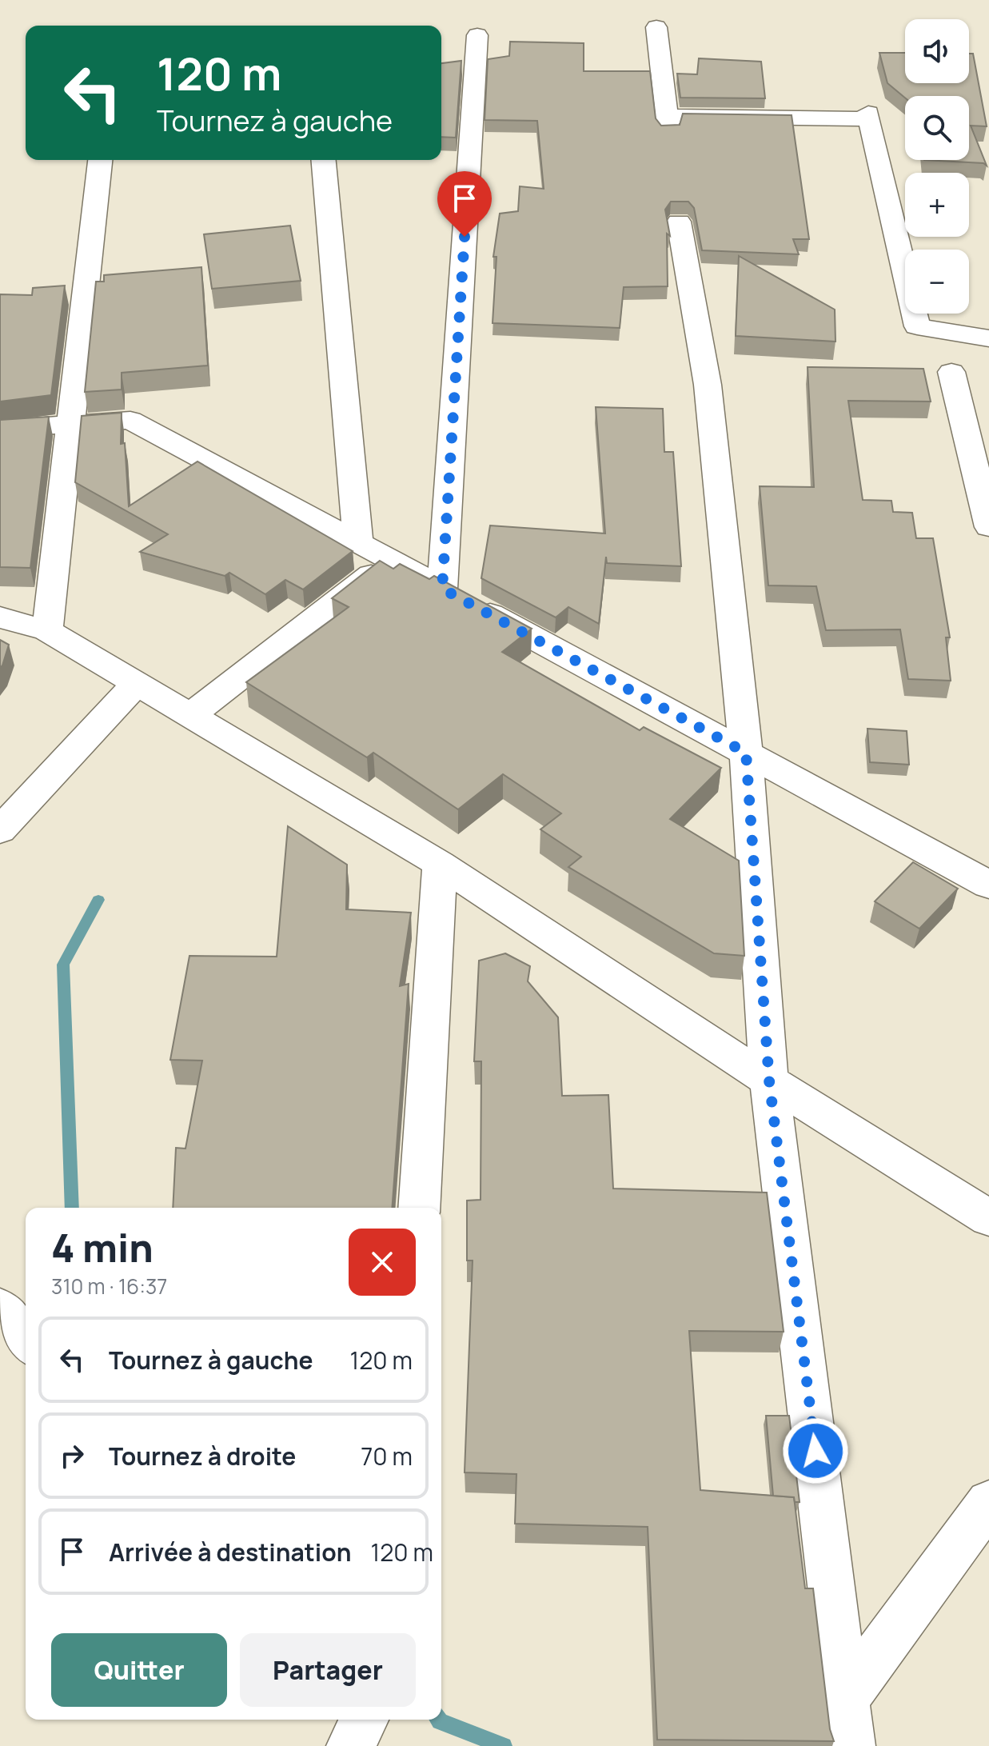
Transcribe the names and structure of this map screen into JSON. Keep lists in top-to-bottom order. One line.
{"page":{"map_buttons":["+","−"],"turn":["120 m","Tournez à gauche"],"heading":["4 min","310 m · 16:37"],"list":[{"name":"Tournez à gauche","value":"120 m"},{"name":"Tournez à droite","value":"70 m"},{"name":"Arrivée à destination","value":"120 m"}],"buttons":["Quitter","Partager"]}}
